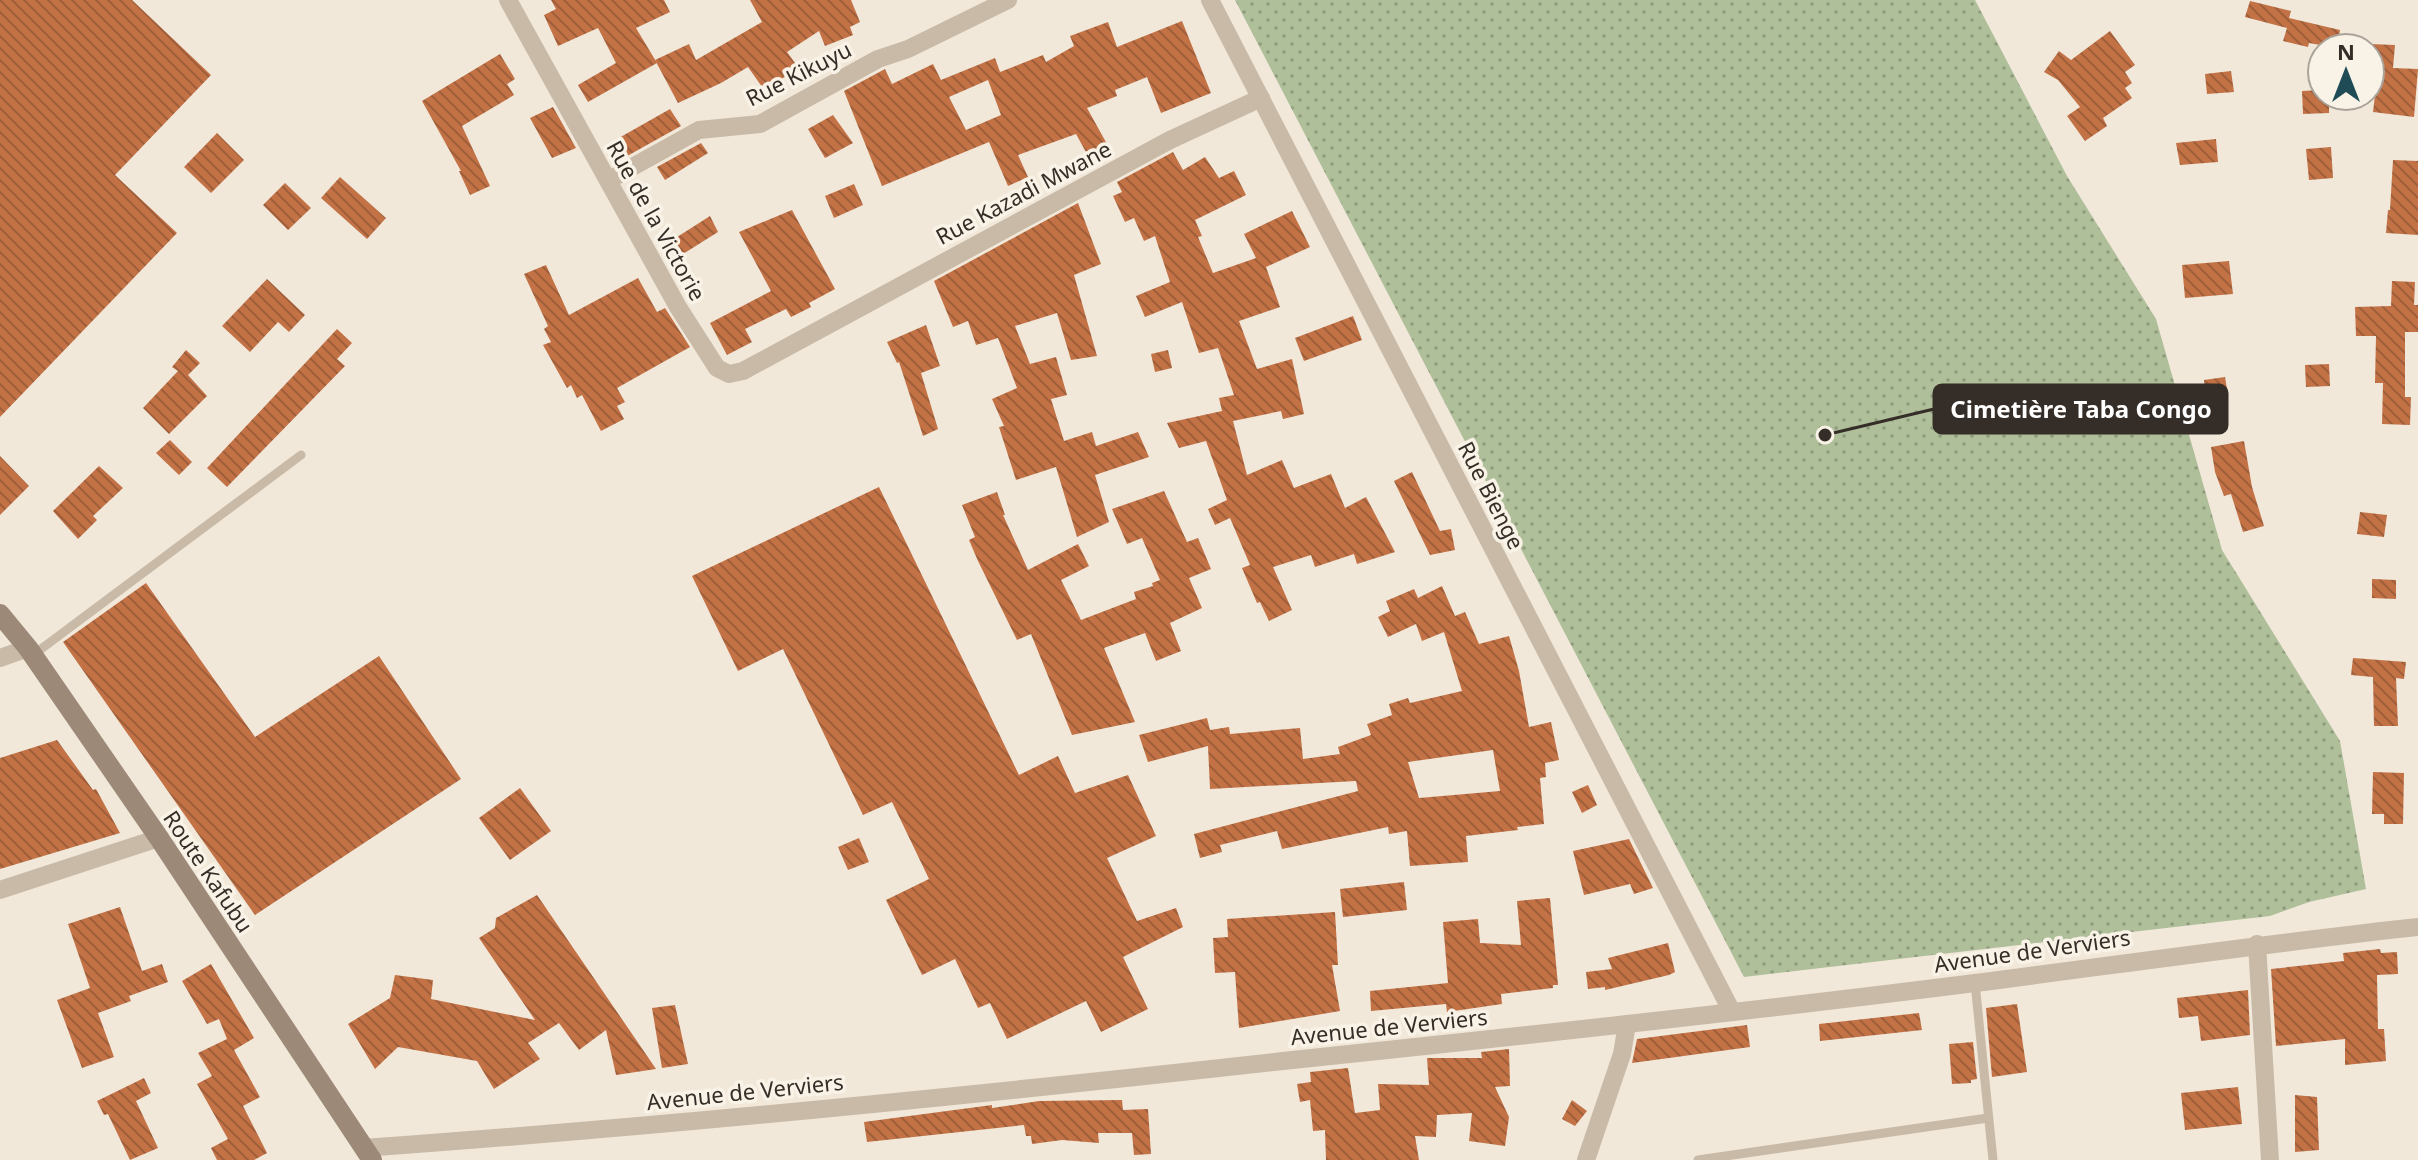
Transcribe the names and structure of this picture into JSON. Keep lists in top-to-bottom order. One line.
{"streets":{"main road":["Route Kafubu"],"street":["Rue Kikuyu","Rue Kazadi Mwane","Rue de la Victorie","Rue Bienge","Avenue de Verviers"]},"crossings":[["Rue Kikuyu","Rue de la Victorie"],["Rue Kazadi Mwane","Rue de la Victorie"],["Rue Kazadi Mwane","Rue Bienge"],["Rue Bienge","Avenue de Verviers"],["Route Kafubu","Avenue de Verviers"]],"places":["Cimetière Taba Congo"],"north":"top"}
